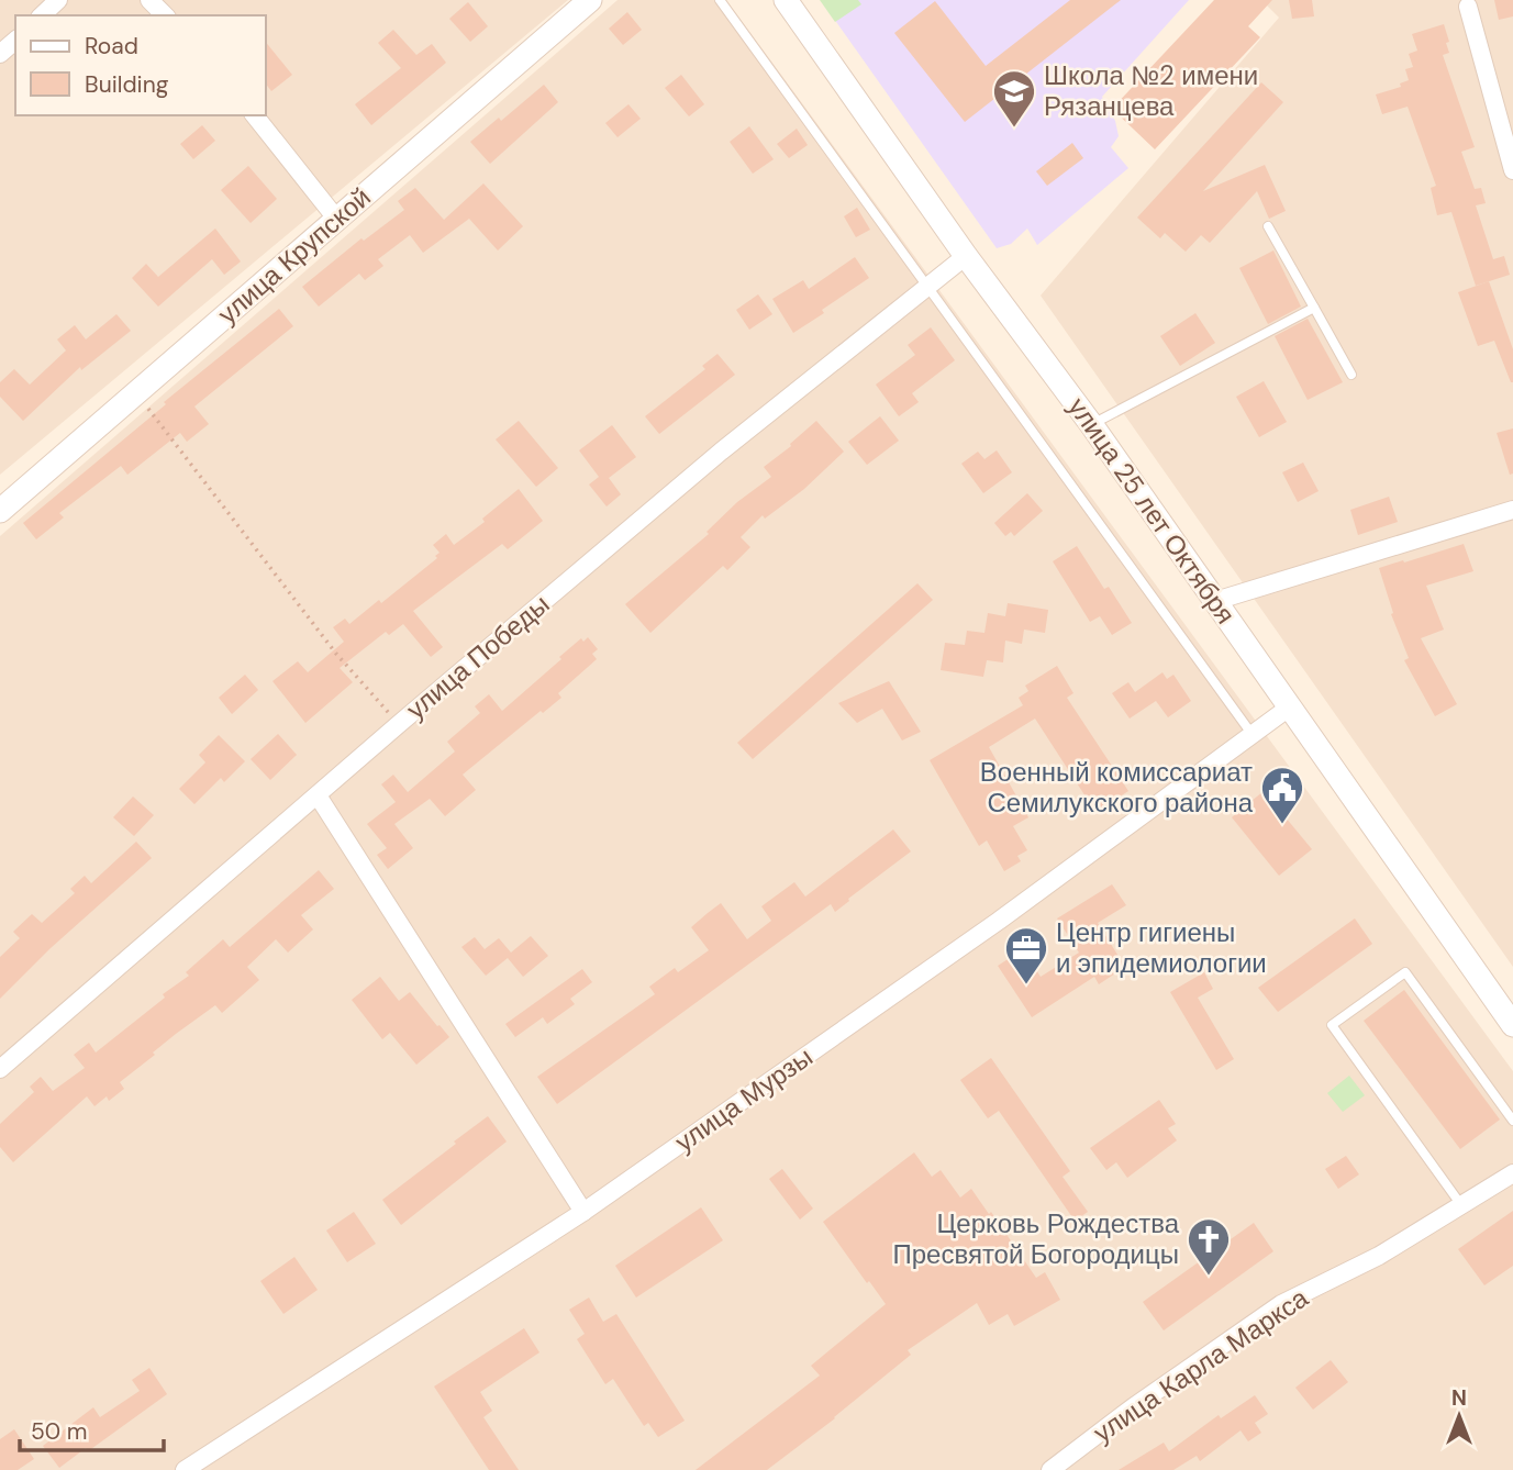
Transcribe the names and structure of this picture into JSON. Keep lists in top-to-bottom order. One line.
{"streets":{"street":["улица Крупской","улица 25 лет Октября","улица Победы","улица Мурзы","улица Карла Маркса"]},"crossings":[["улица 25 лет Октября","улица Победы"],["улица 25 лет Октября","улица Мурзы"]],"places":{"school or university":["Школа №2 имени Рязанцева"],"public building":["Военный комиссариат Семилукского района"],"office":["Центр гигиены и эпидемиологии"],"church":["Церковь Рождества Пресвятой Богородицы"]},"legend":["Road","Building"],"scale_bar":"50 m","north":"top"}
